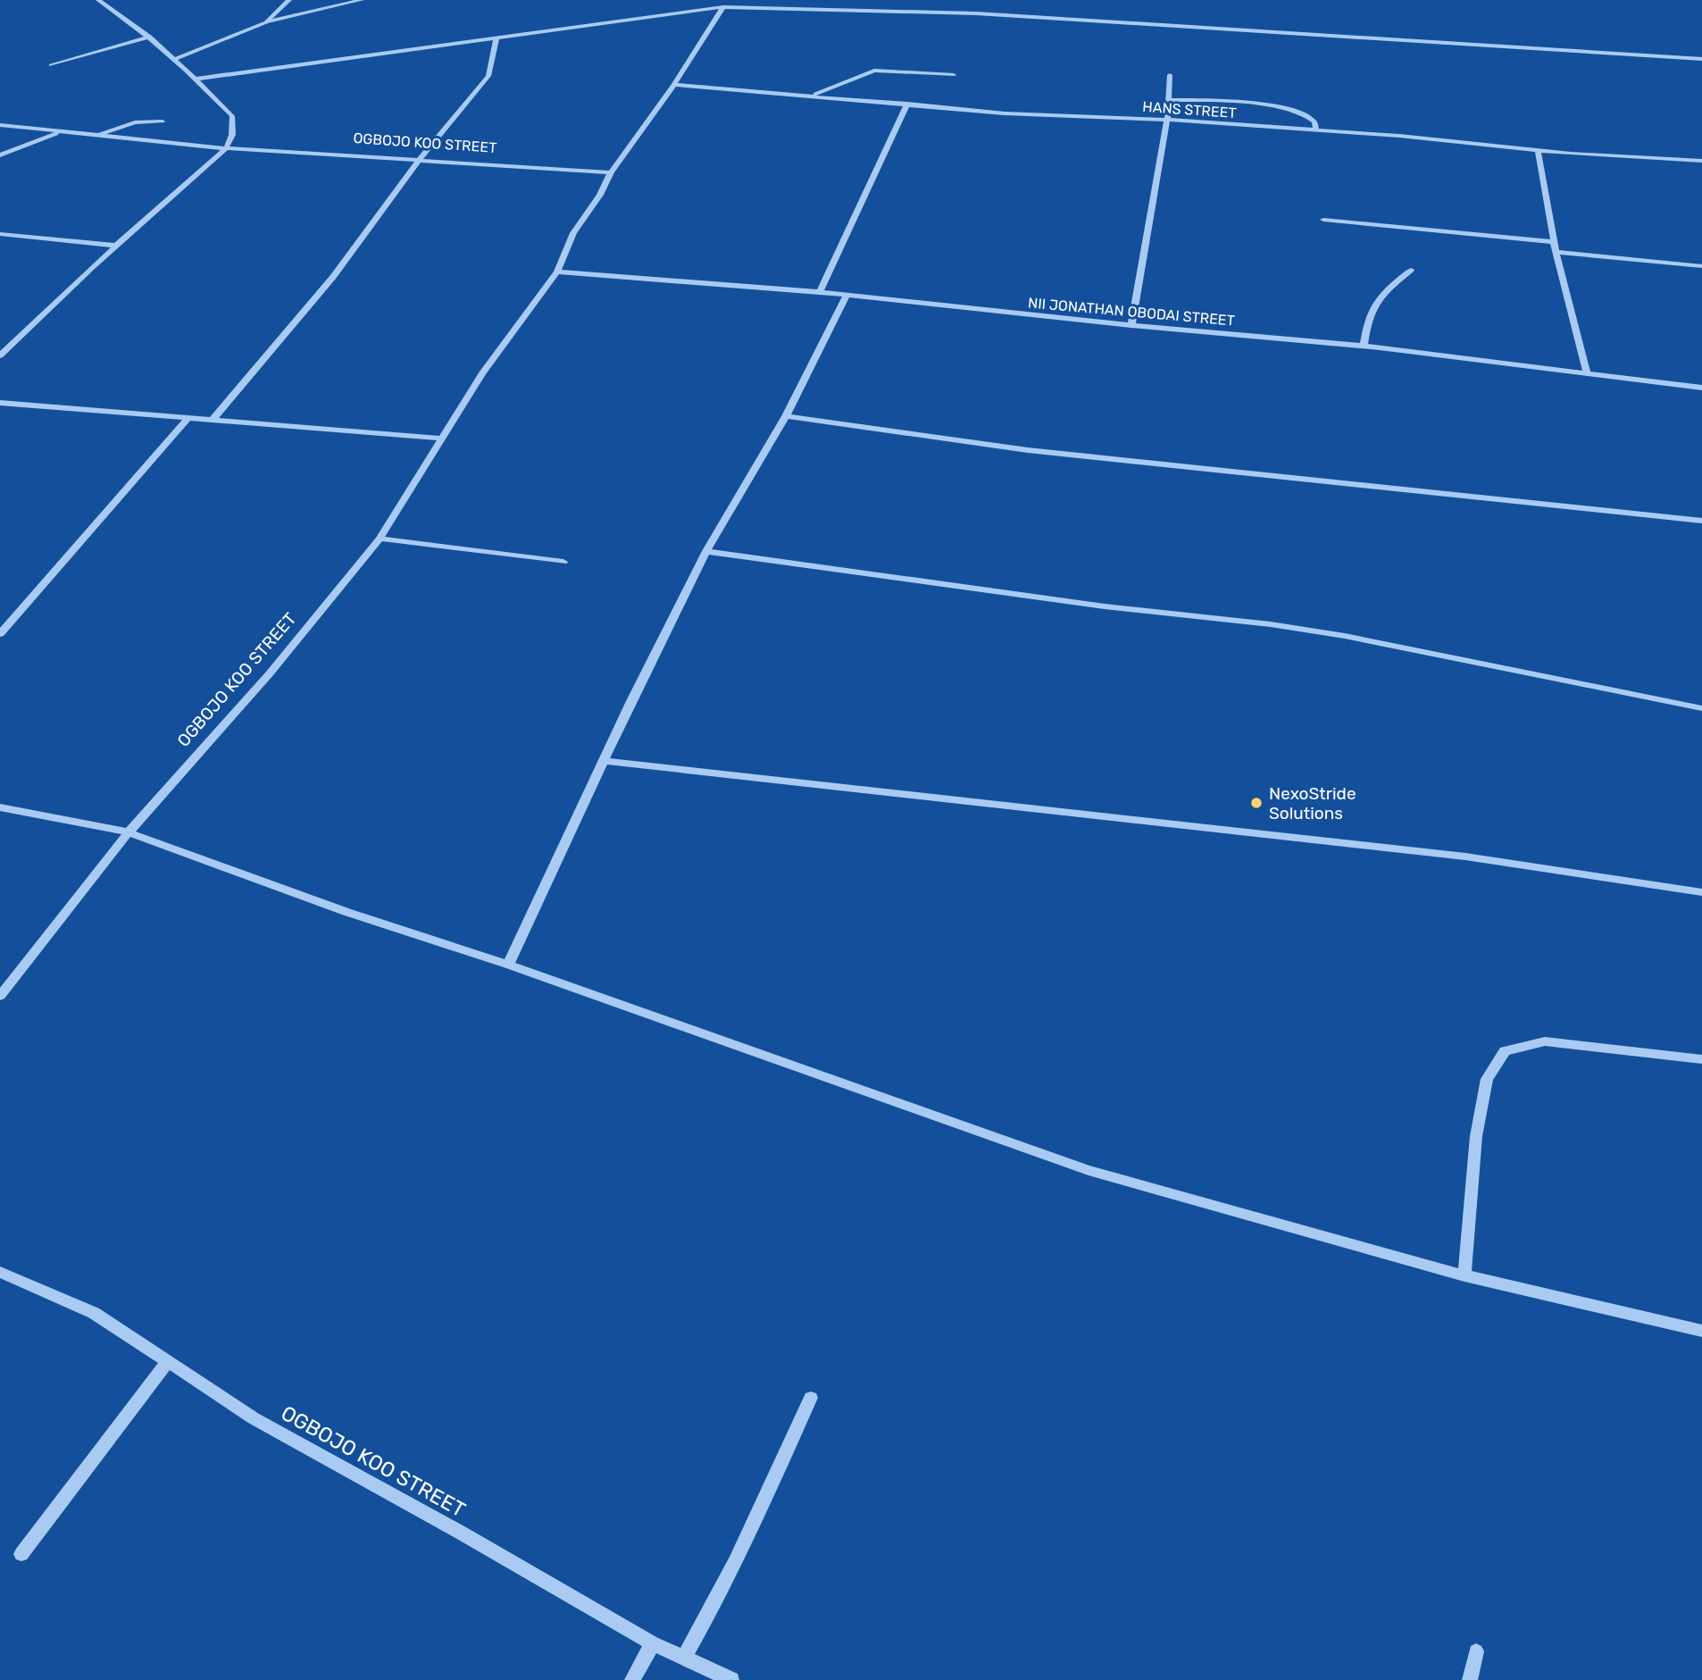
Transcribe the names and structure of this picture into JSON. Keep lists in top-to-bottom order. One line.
{"streets":{"street":["HANS STREET","OGBOJO KOO STREET","NII JONATHAN OBODAI STREET"]},"crossings":[["OGBOJO KOO STREET","NII JONATHAN OBODAI STREET"]],"places":["NexoStride Solutions"]}
